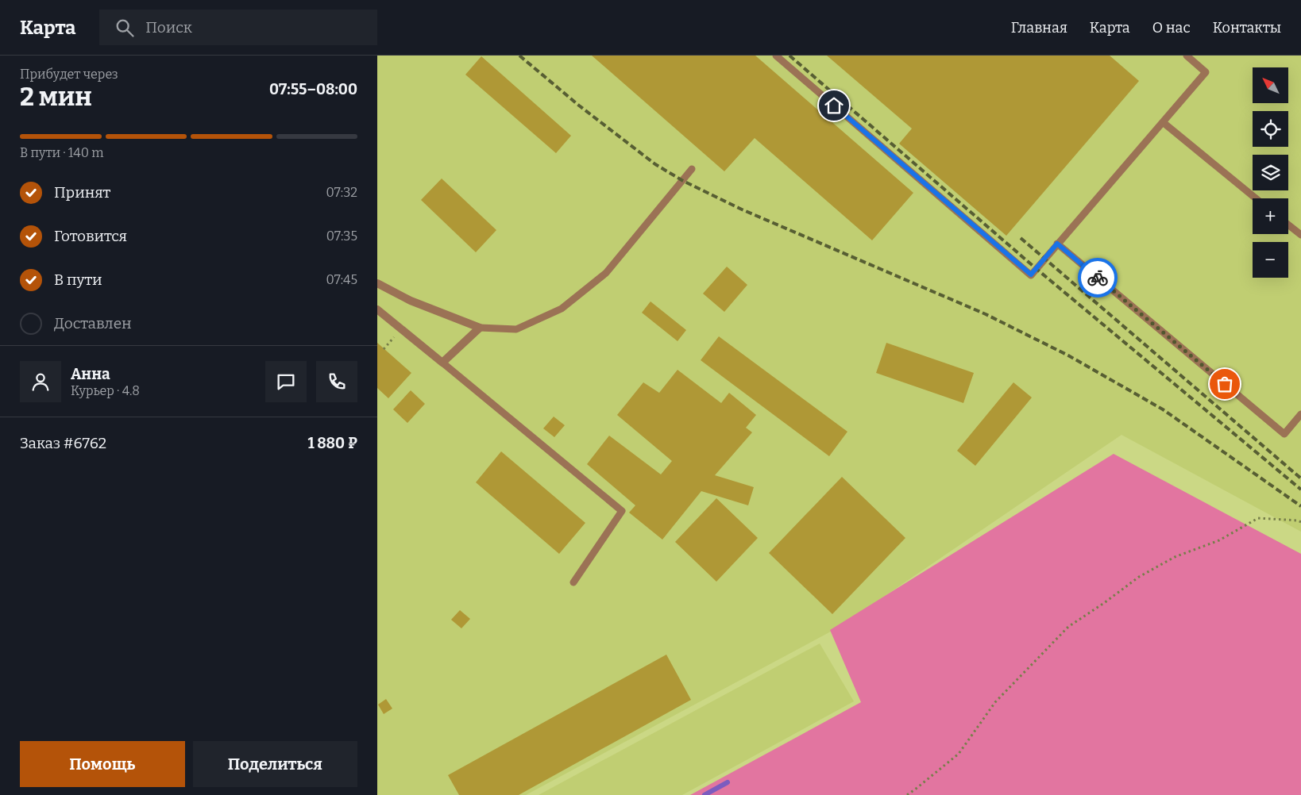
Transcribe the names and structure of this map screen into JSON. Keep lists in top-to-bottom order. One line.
{"north":"top left","page":{"header":"Карта","search":"Поиск","nav":["Главная","Карта","О нас","Контакты"],"heading":["2 мин","Прибудет через","07:55–08:00"],"panel":["Анна","Курьер · 4.8","Заказ #6762","1 880 ₽"],"map_buttons":["+","−"],"bar":"В пути · 140 m","list":[["Принят","07:32"],["Готовится","07:35"],["В пути","07:45"],"Доставлен"],"buttons":["Помощь","Поделиться"]}}
